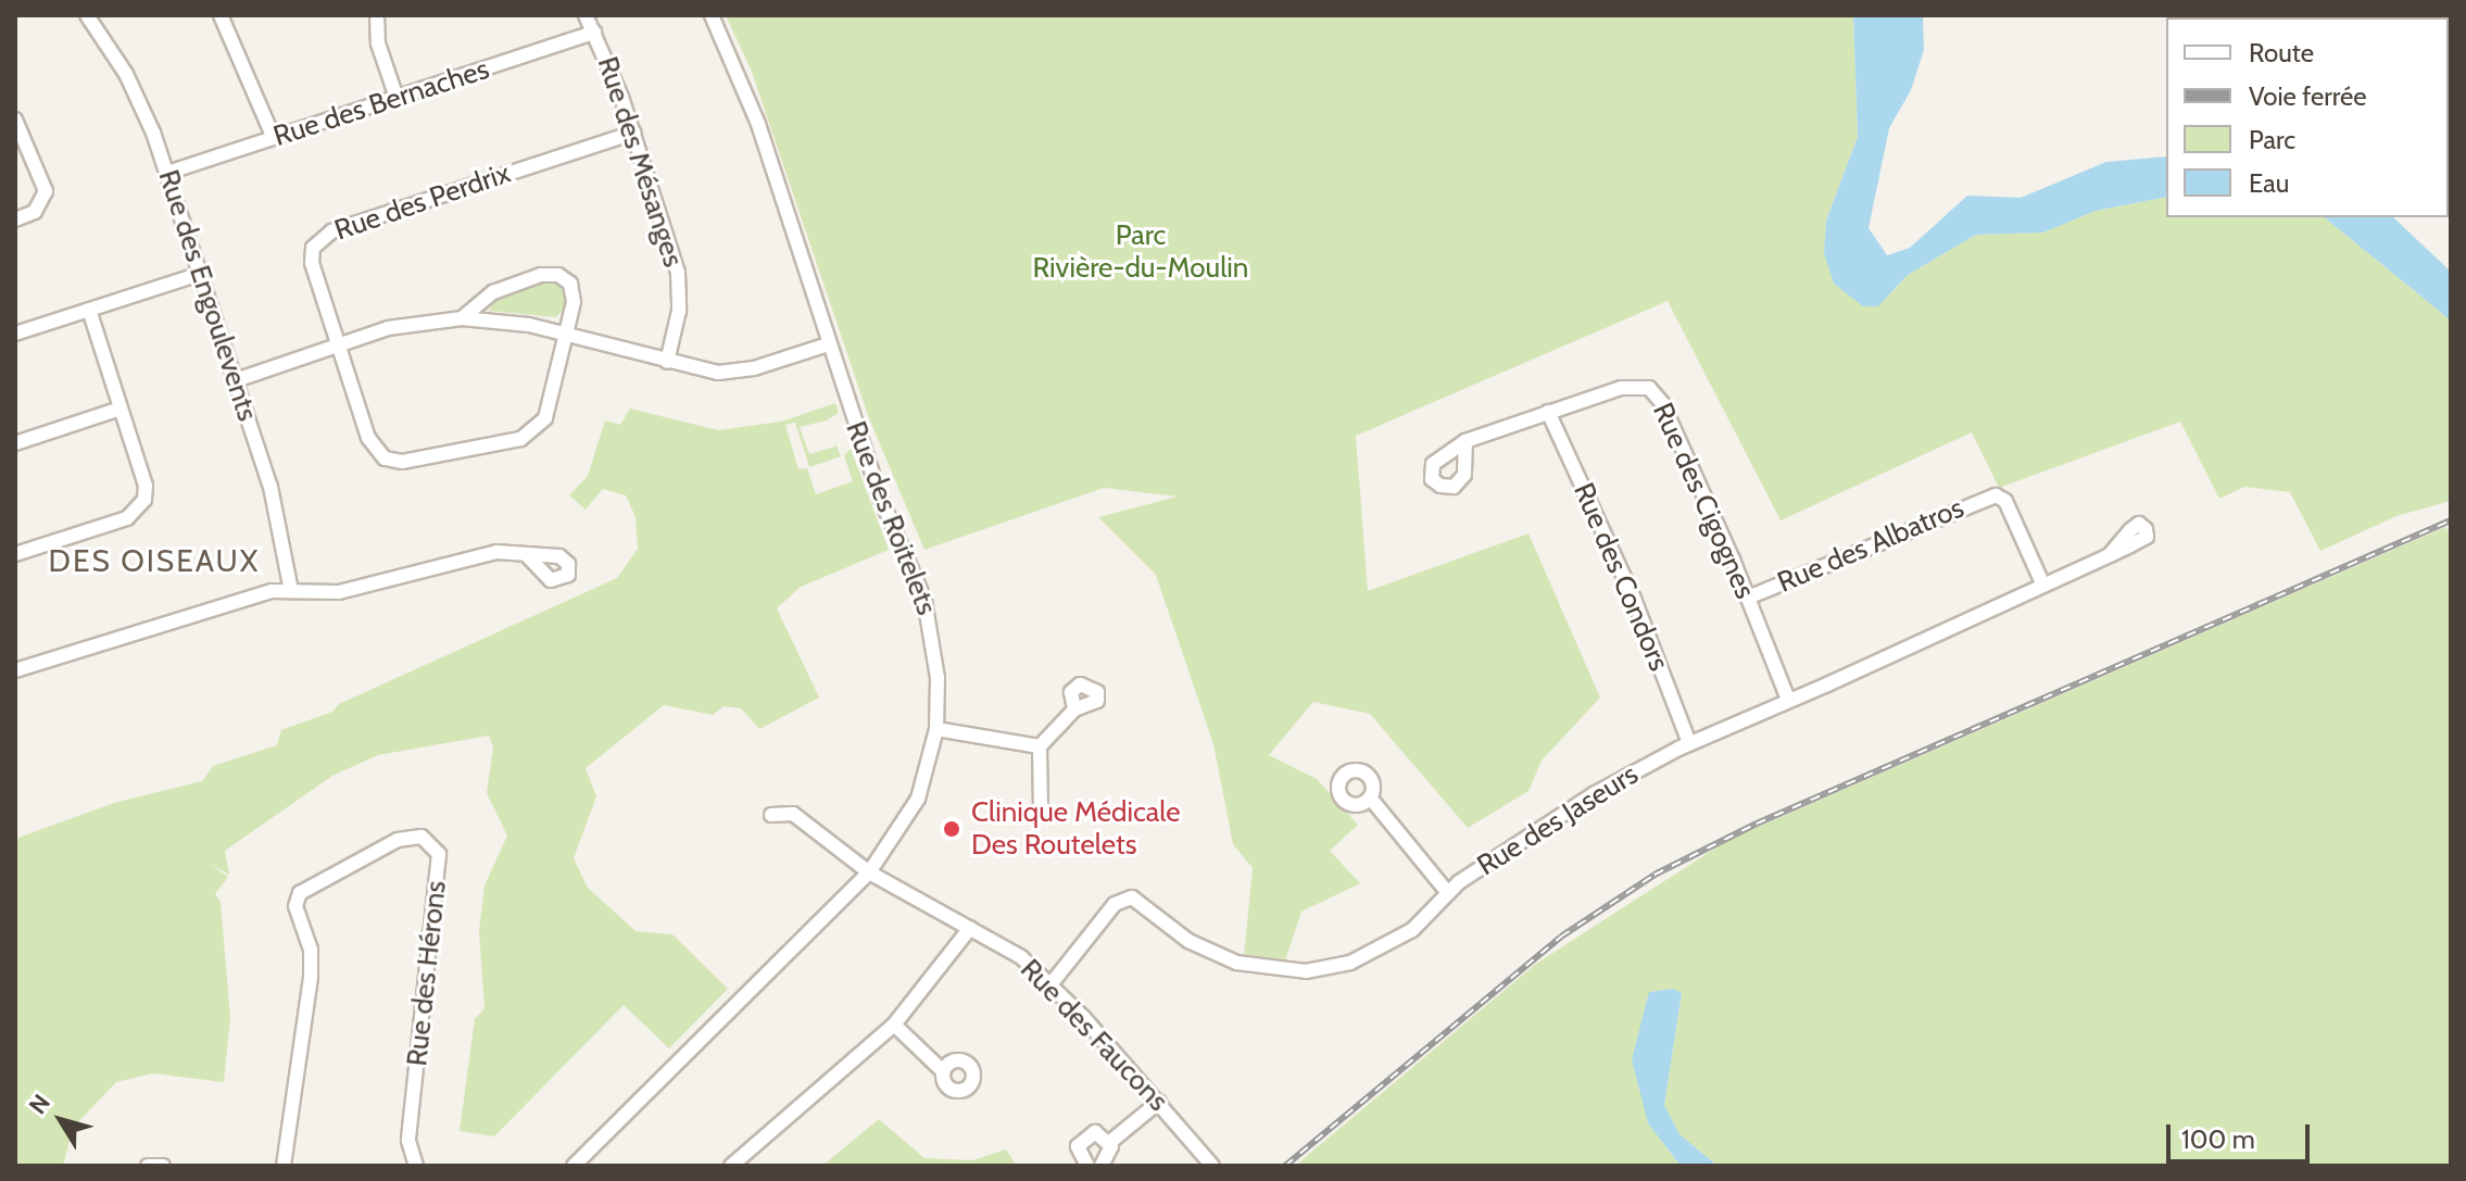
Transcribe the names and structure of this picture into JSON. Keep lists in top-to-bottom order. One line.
{"streets":{"street":["Rue des Bernaches","Rue des Mésanges","Rue des Perdrix","Rue des Engoulevents","Rue des Cigognes","Rue des Roitelets","Rue des Albatros","Rue des Condors","Rue des Jaseurs","Rue des Hérons","Rue des Faucons"]},"crossings":[["Rue des Bernaches","Rue des Mésanges"],["Rue des Bernaches","Rue des Engoulevents"],["Rue des Mésanges","Rue des Perdrix"],["Rue des Cigognes","Rue des Albatros"],["Rue des Cigognes","Rue des Condors"],["Rue des Cigognes","Rue des Jaseurs"],["Rue des Roitelets","Rue des Faucons"],["Rue des Albatros","Rue des Jaseurs"],["Rue des Condors","Rue des Jaseurs"],["Rue des Jaseurs","Rue des Faucons"]],"districts":["DES OISEAUX"],"parks":["Parc Rivière-du-Moulin"],"places":["Clinique Médicale Des Routelets"],"legend":["Route","Voie ferrée","Parc","Eau"],"scale_bar":"100 m","north":"top left"}
